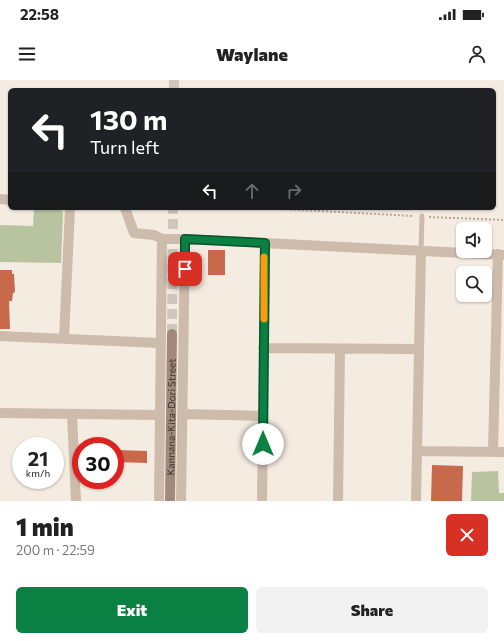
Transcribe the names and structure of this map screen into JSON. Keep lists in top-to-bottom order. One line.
{"streets":{"street":["Kannana-Kita-Dori Street"]},"page":{"status":"22:58","header":"Waylane","turn":["130 m","Turn left"],"speed":"21 km/h","limit":"30","heading":["1 min","200 m · 22:59"],"buttons":["Exit","Share"]}}
